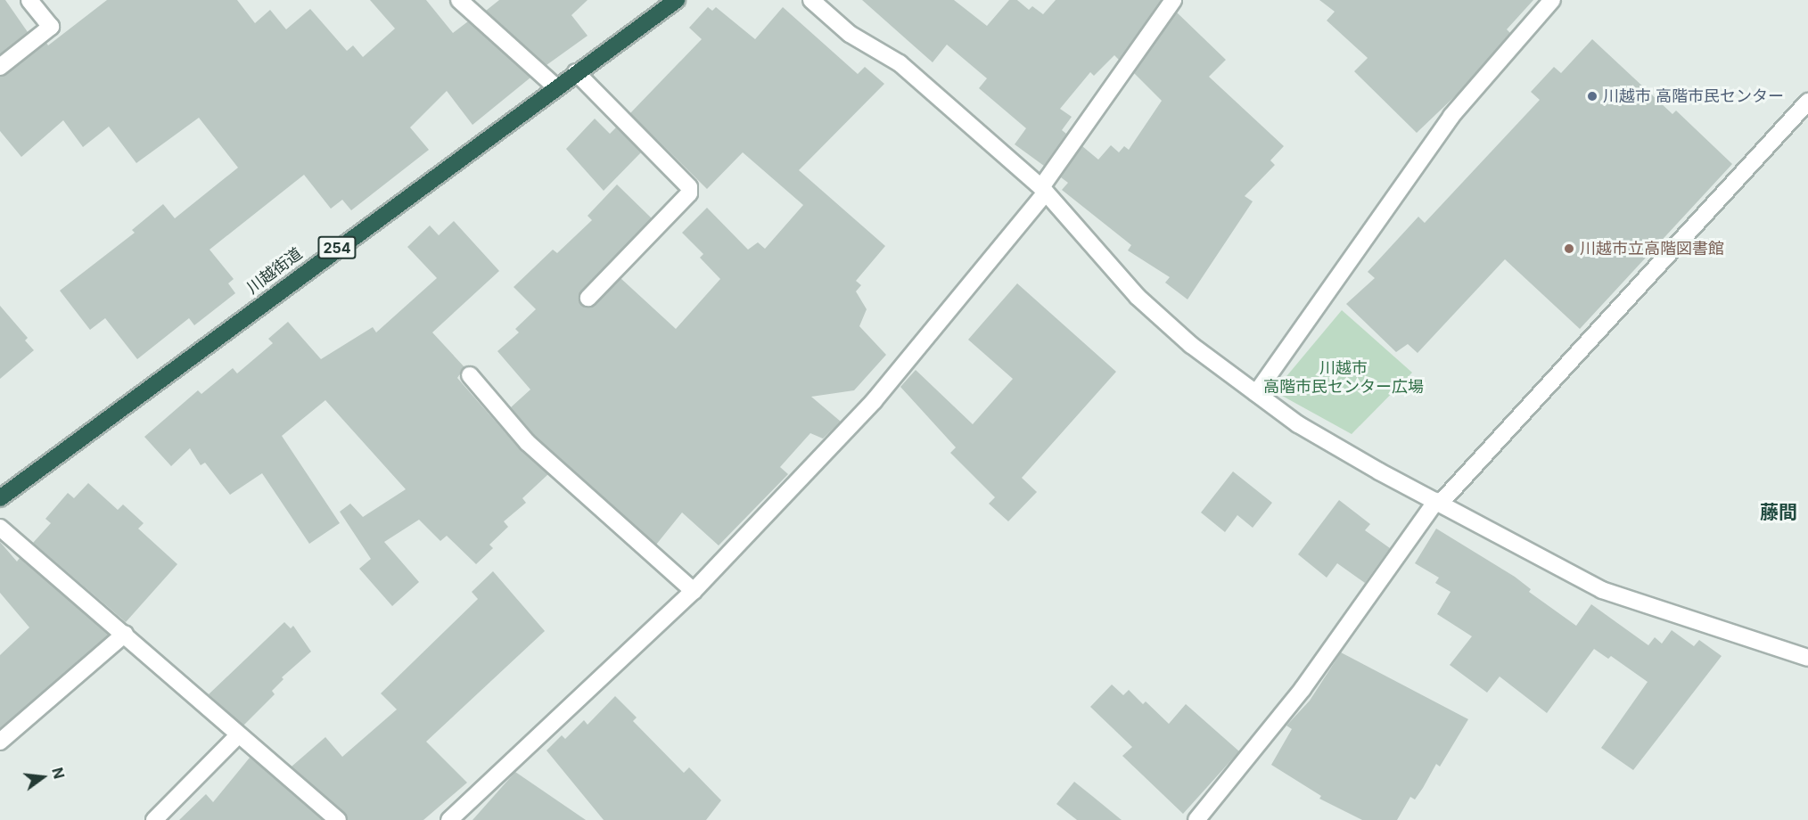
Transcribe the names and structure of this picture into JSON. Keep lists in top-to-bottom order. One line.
{"streets":{"highway":["254","川越街道"]},"districts":["藤間"],"parks":["川越市 高階市民センター広場"],"places":["川越市 高階市民センター","川越市立高階図書館"],"north":"right"}
